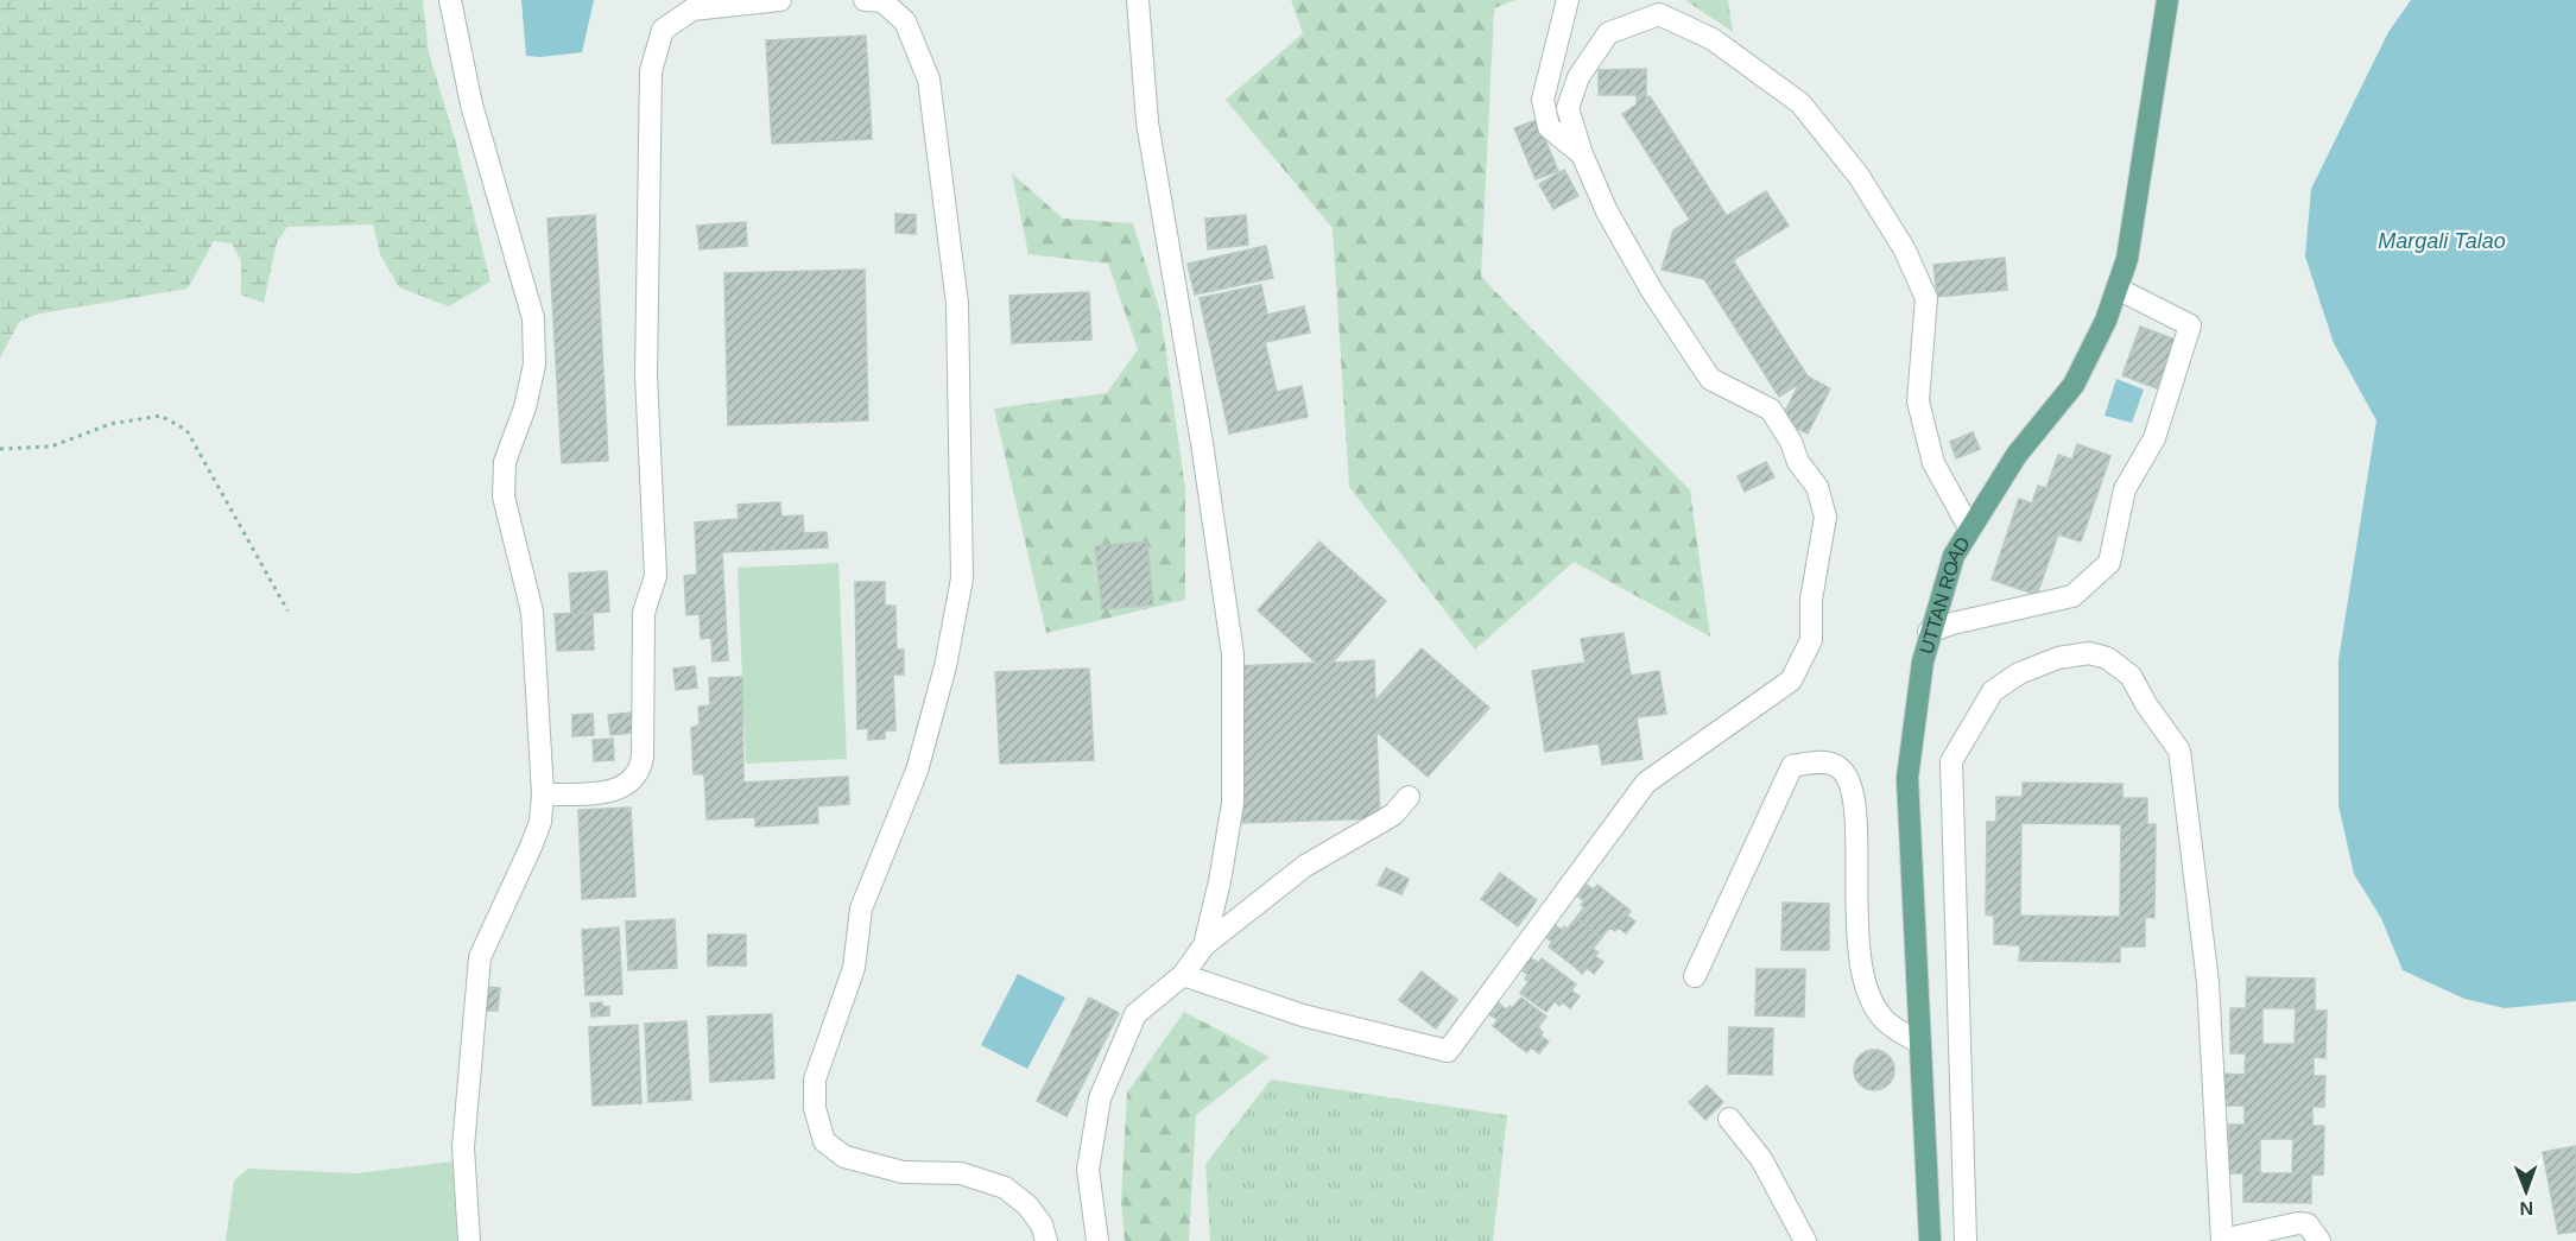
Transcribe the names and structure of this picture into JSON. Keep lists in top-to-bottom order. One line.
{"streets":{"main road":["UTTAN ROAD"]},"water":["Margali Talao"],"north":"bottom"}
